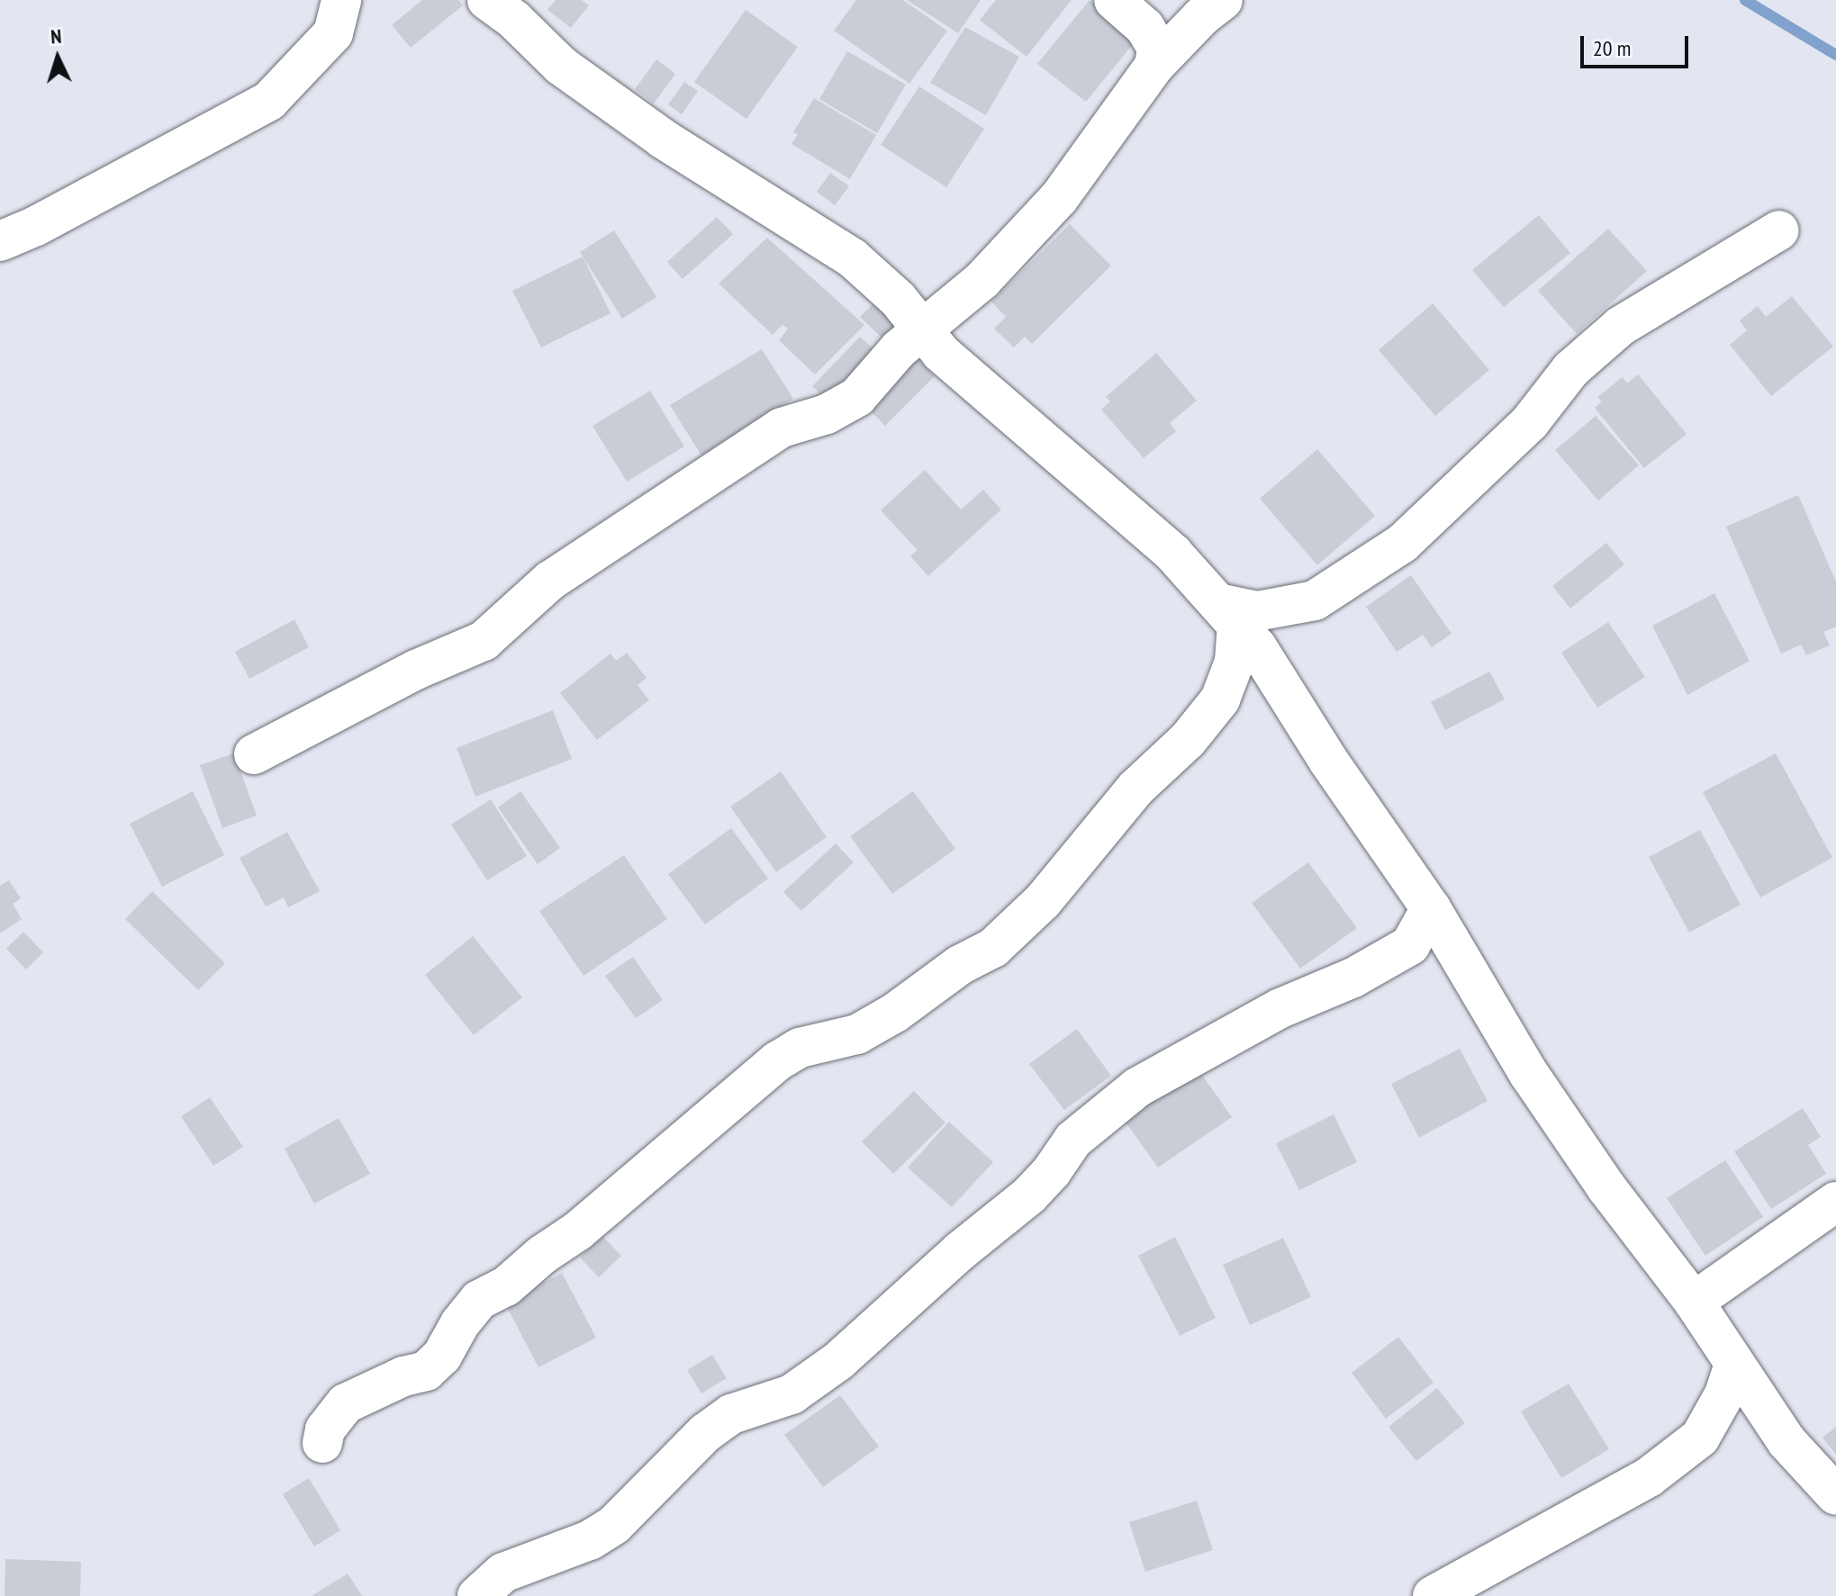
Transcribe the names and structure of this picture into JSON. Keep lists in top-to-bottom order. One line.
{"scale_bar":"20 m","north":"top"}
